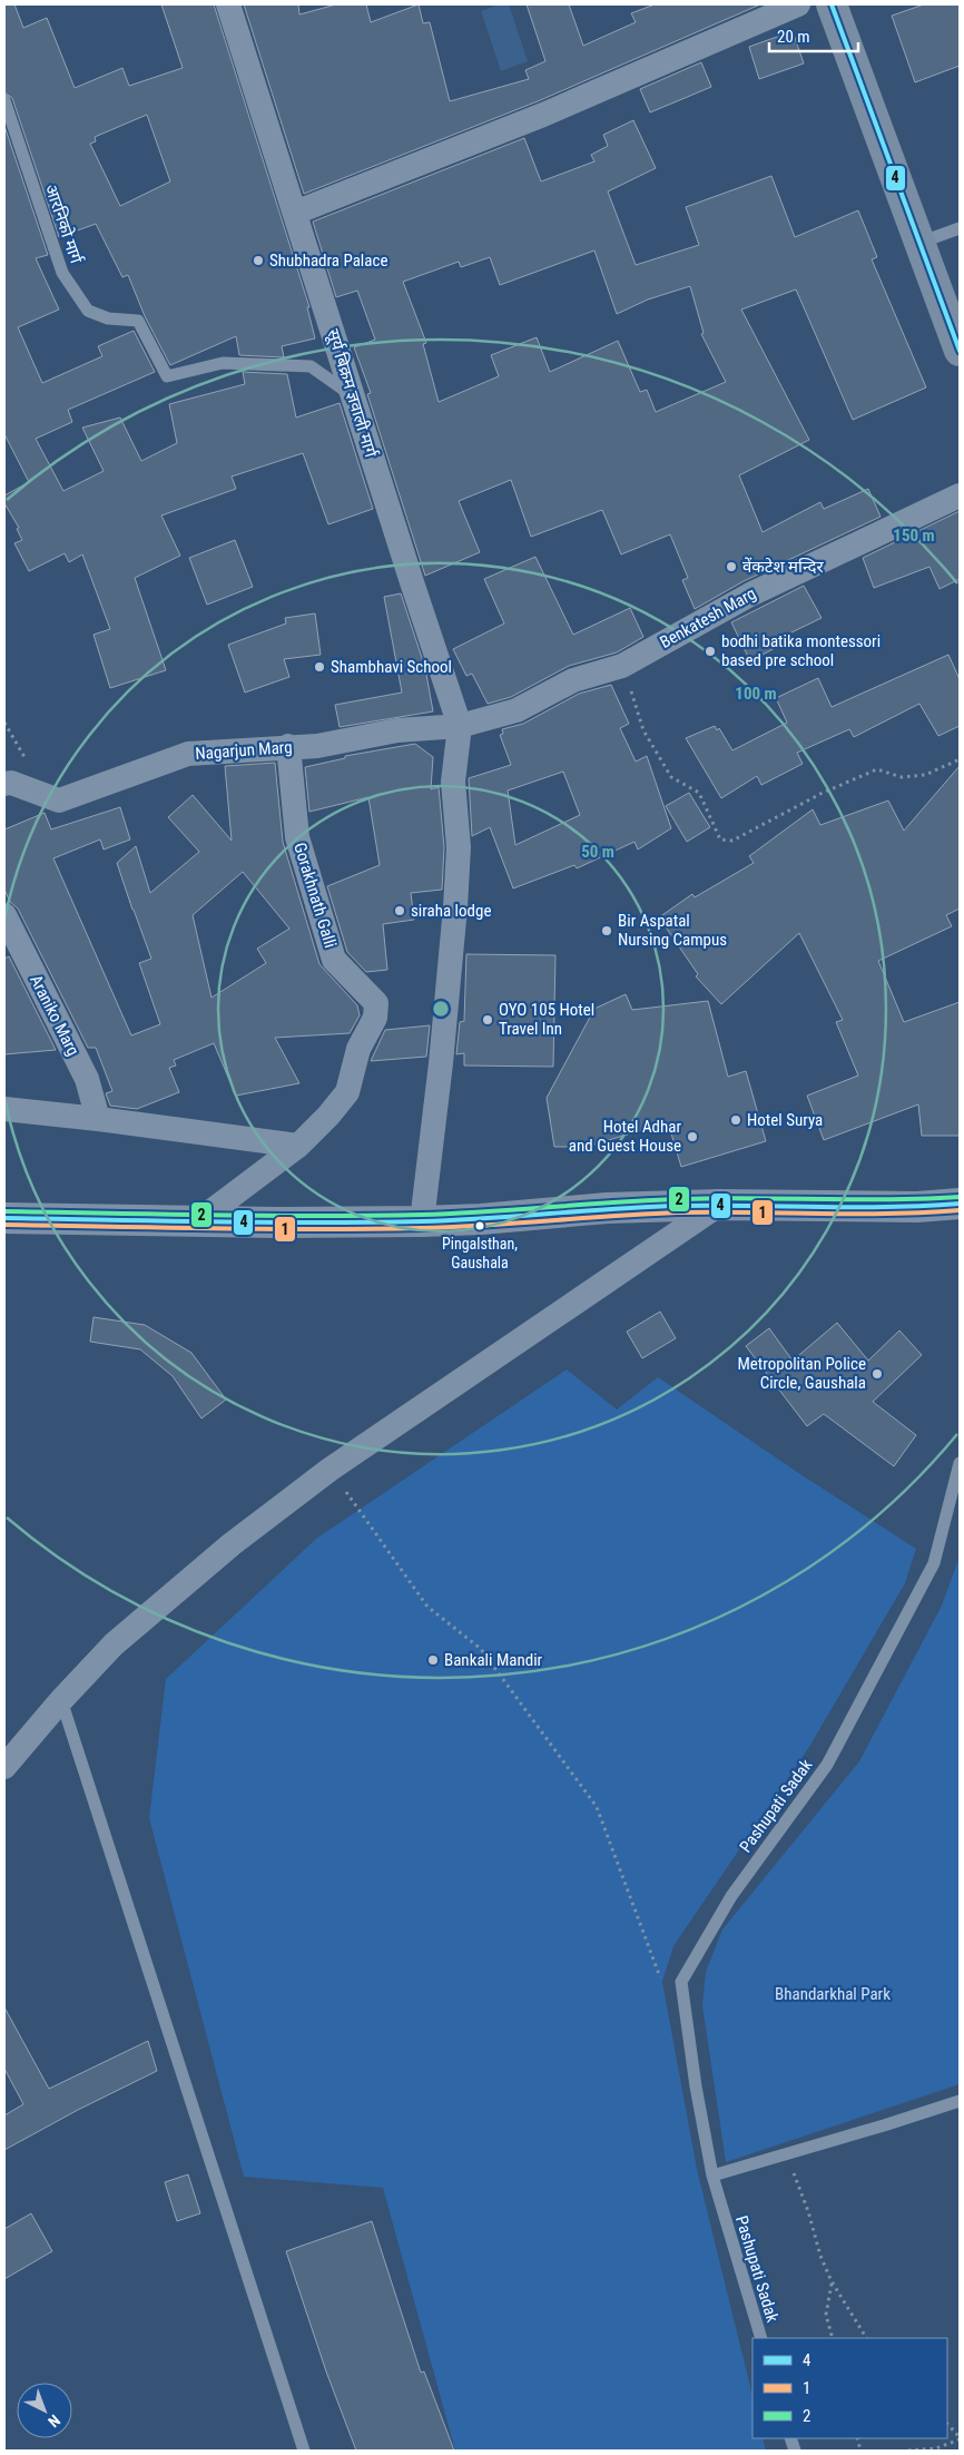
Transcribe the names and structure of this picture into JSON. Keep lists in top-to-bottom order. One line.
{"streets":{"street":["सूर्य बिक्रम ज्ञवाली मार्ग","Benkatesh Marg","Nagarjun Marg","Gorakhnath Galli","Araniko Marg"],"lane":["आरनिको मार्ग","Pashupati Sadak"]},"crossings":[["आरनिको मार्ग","सूर्य बिक्रम ज्ञवाली मार्ग"],["सूर्य बिक्रम ज्ञवाली मार्ग","Benkatesh Marg"],["सूर्य बिक्रम ज्ञवाली मार्ग","Nagarjun Marg"],["Benkatesh Marg","Nagarjun Marg"],["Nagarjun Marg","Gorakhnath Galli"]],"parks":["Bhandarkhal Park"],"places":["Shubhadra Palace","वेंकटेश मन्दिर","bodhi batika montessori based pre school","Shambhavi School","siraha lodge","Bir Aspatal Nursing Campus","OYO 105 Hotel Travel Inn","Hotel Surya","Hotel Adhar and Guest House","Pingalsthan, Gaushala","Metropolitan Police Circle, Gaushala","Bankali Mandir"],"lines":["transit line 4","transit line 2","transit line 1"],"legend":["4","1","2"],"scale_bar":"20 m","north":"bottom right","rings":["150 m","100 m","50 m"]}
